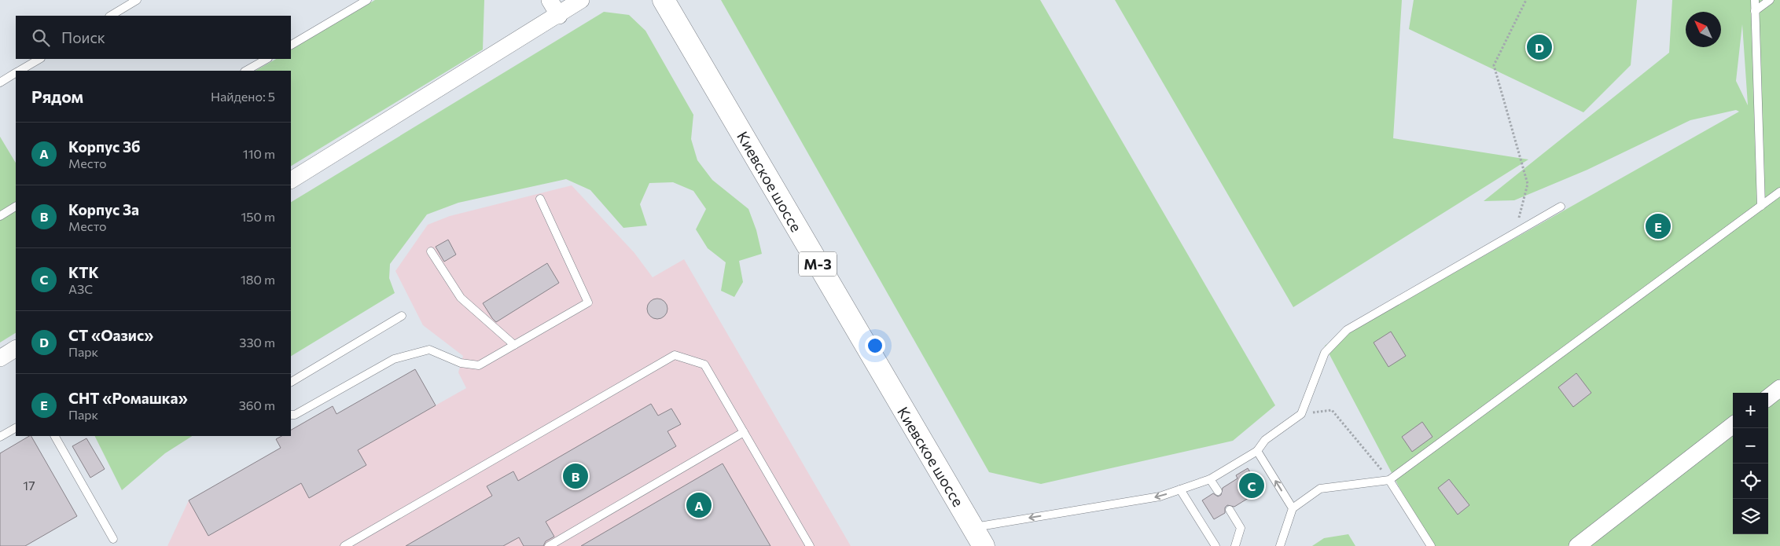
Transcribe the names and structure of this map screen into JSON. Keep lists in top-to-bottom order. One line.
{"streets":{"highway":["Киевское шоссе","М-3"]},"house_numbers":["17"],"north":"top left","page":{"search":"Поиск","pins":["D","E","B","C","A"],"heading":["Рядом","Найдено: 5"],"list":[{"mark":"A","name":"Корпус 3б","note":"Место","value":"110 m"},{"mark":"B","name":"Корпус 3a","note":"Место","value":"150 m"},{"mark":"C","name":"КТК","note":"АЗС","value":"180 m"},{"mark":"D","name":"СТ «Оазис»","note":"Парк","value":"330 m"},{"mark":"E","name":"СНТ «Ромашка»","note":"Парк","value":"360 m"}],"map_buttons":["+","−"]}}
